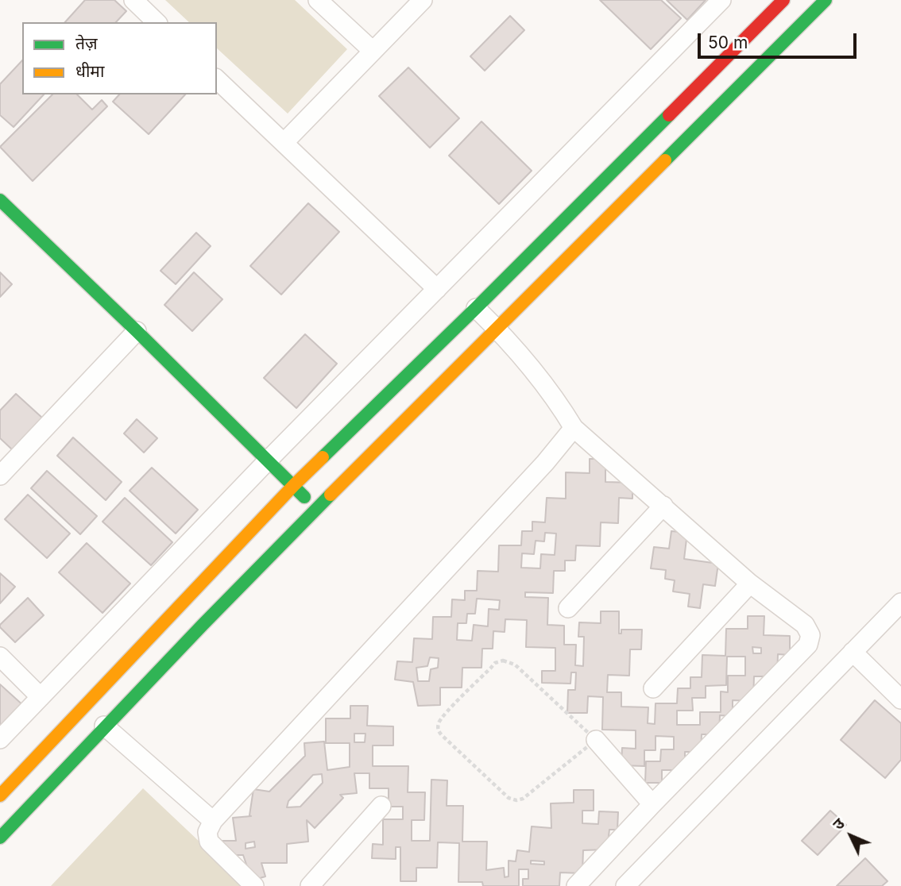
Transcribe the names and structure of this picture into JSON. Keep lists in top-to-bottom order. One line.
{"legend":["तेज़","धीमा"],"scale_bar":"50 m","north":"top left"}
